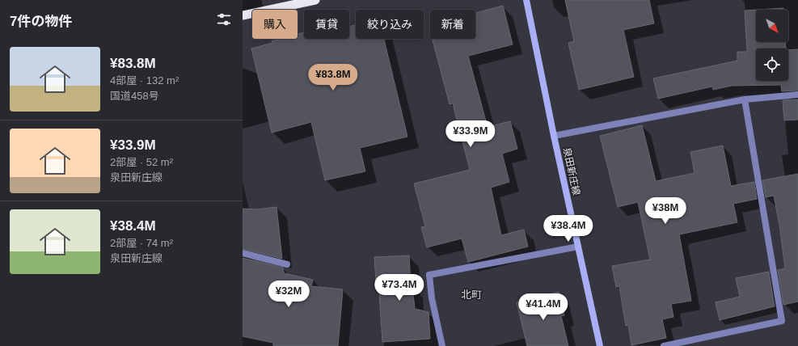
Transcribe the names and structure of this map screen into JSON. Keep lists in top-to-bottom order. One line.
{"streets":{"main road":["泉田新庄線"]},"districts":["北町"],"north":"bottom right","page":{"heading":"7件の物件","chip":["購入","賃貸","絞り込み","新着"],"list":[{"name":"¥83.8M","note":"4部屋 · 132 m² · 国道458号"},{"name":"¥33.9M","note":"2部屋 · 52 m² · 泉田新庄線"},{"name":"¥38.4M","note":"2部屋 · 74 m² · 泉田新庄線"}],"price":["¥83.8M","¥33.9M","¥38M","¥38.4M","¥73.4M","¥32M","¥41.4M"]}}
